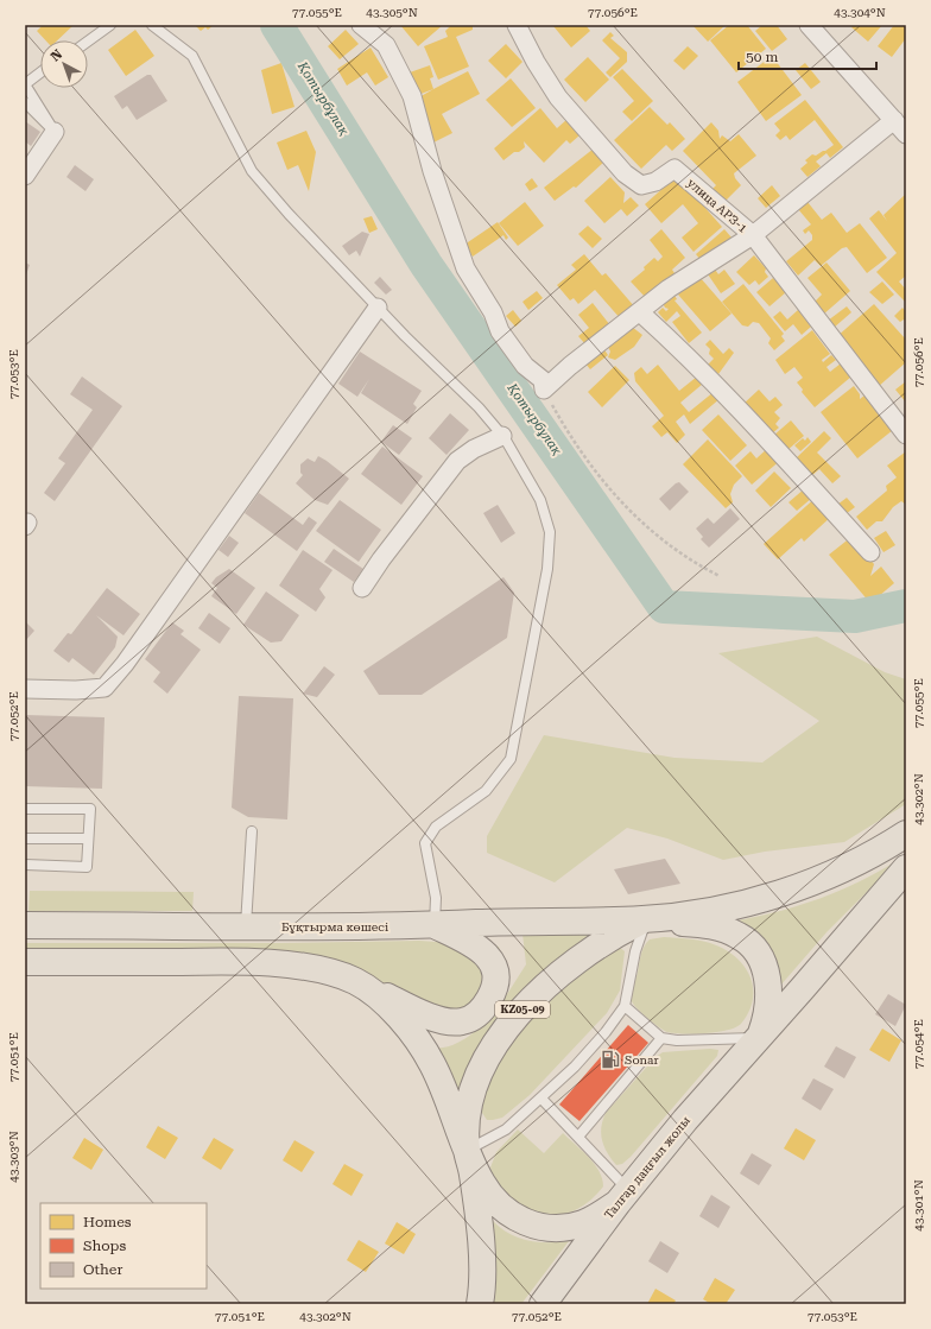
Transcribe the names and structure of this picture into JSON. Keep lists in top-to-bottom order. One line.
{"streets":{"main road":["Бұқтырма көшесі","KZ05-09","Талғар даңғыл жолы"],"street":["улица АРЗ-1"]},"crossings":[["Бұқтырма көшесі","KZ05-09"],["Бұқтырма көшесі","Талғар даңғыл жолы"],["KZ05-09","Талғар даңғыл жолы"]],"water":["Қотырбұлақ"],"places":{"fuel station":["Sonar"]},"legend":["Homes","Shops","Other"],"scale_bar":"50 m","north":"top left","coordinates":["77.055°E","43.305°N","77.056°E","43.304°N","77.053°E","77.052°E","43.302°N","77.054°E","77.051°E","43.303°N","43.301°N"]}
